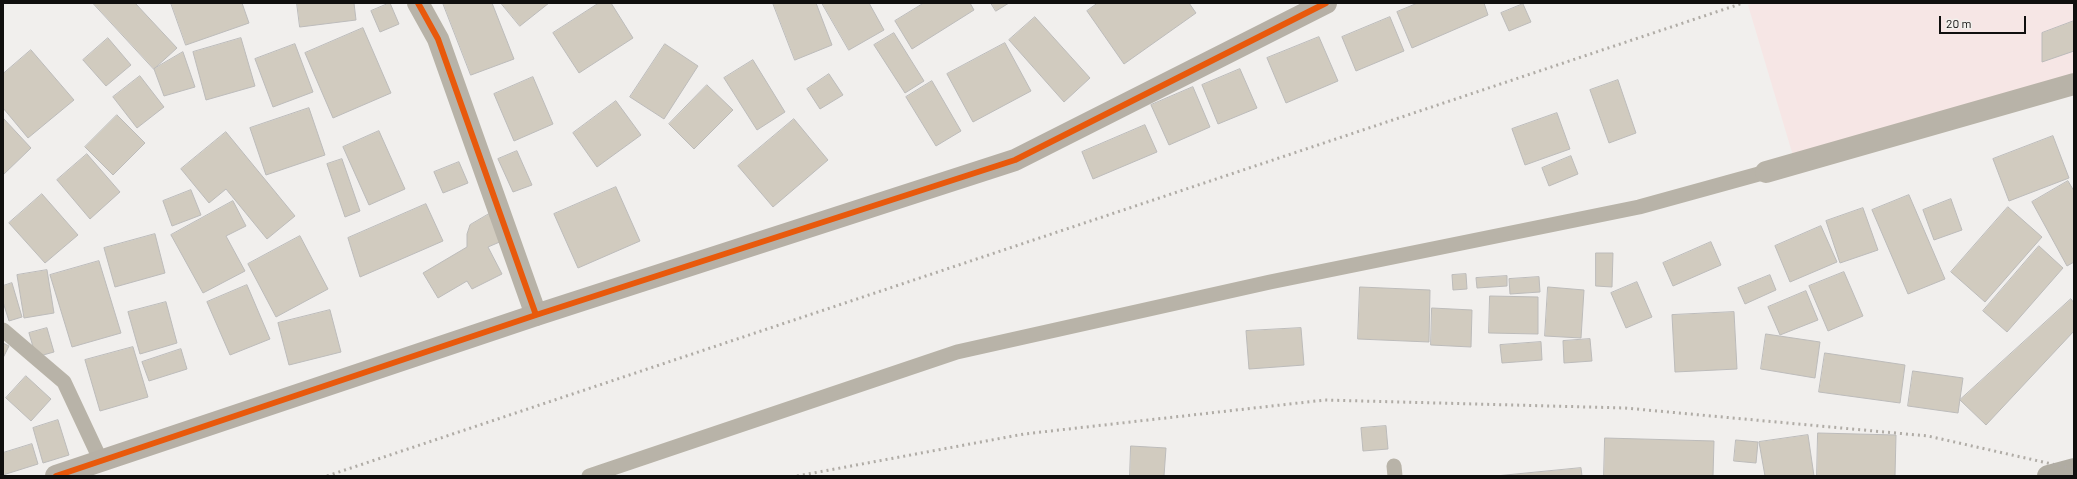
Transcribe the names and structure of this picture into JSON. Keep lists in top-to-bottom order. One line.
{"scale_bar":"20 m"}
